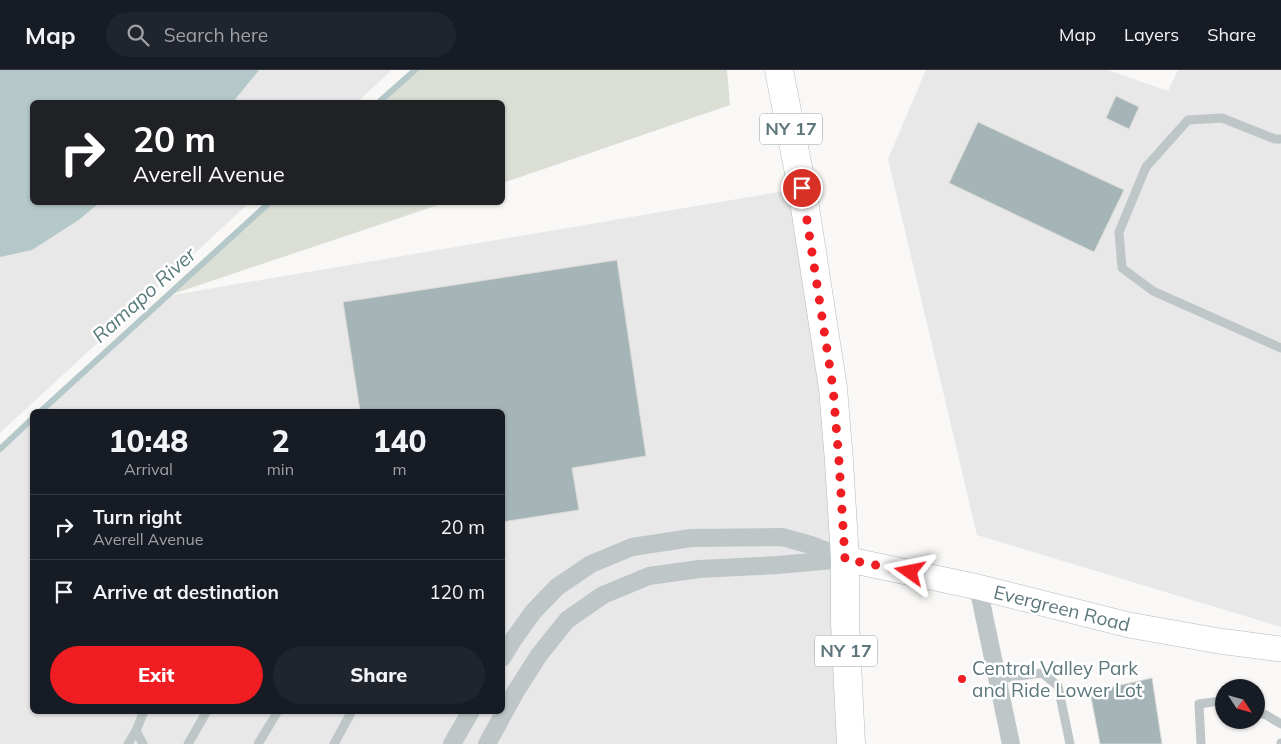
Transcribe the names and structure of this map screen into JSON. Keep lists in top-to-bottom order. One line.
{"streets":{"main road":["NY 17"],"street":["Evergreen Road"]},"crossings":[["NY 17","Evergreen Road"]],"water":["Ramapo River"],"places":["Central Valley Park and Ride Lower Lot"],"north":"bottom right","page":{"header":"Map","search":"Search here","nav":["Map","Layers","Share"],"turn":["20 m","Averell Avenue"],"eta":["10:48","Arrival","2","min","140","m"],"list":[{"name":"Turn right","note":"Averell Avenue","value":"20 m"},{"name":"Arrive at destination","value":"120 m"}],"buttons":["Exit","Share"]}}
